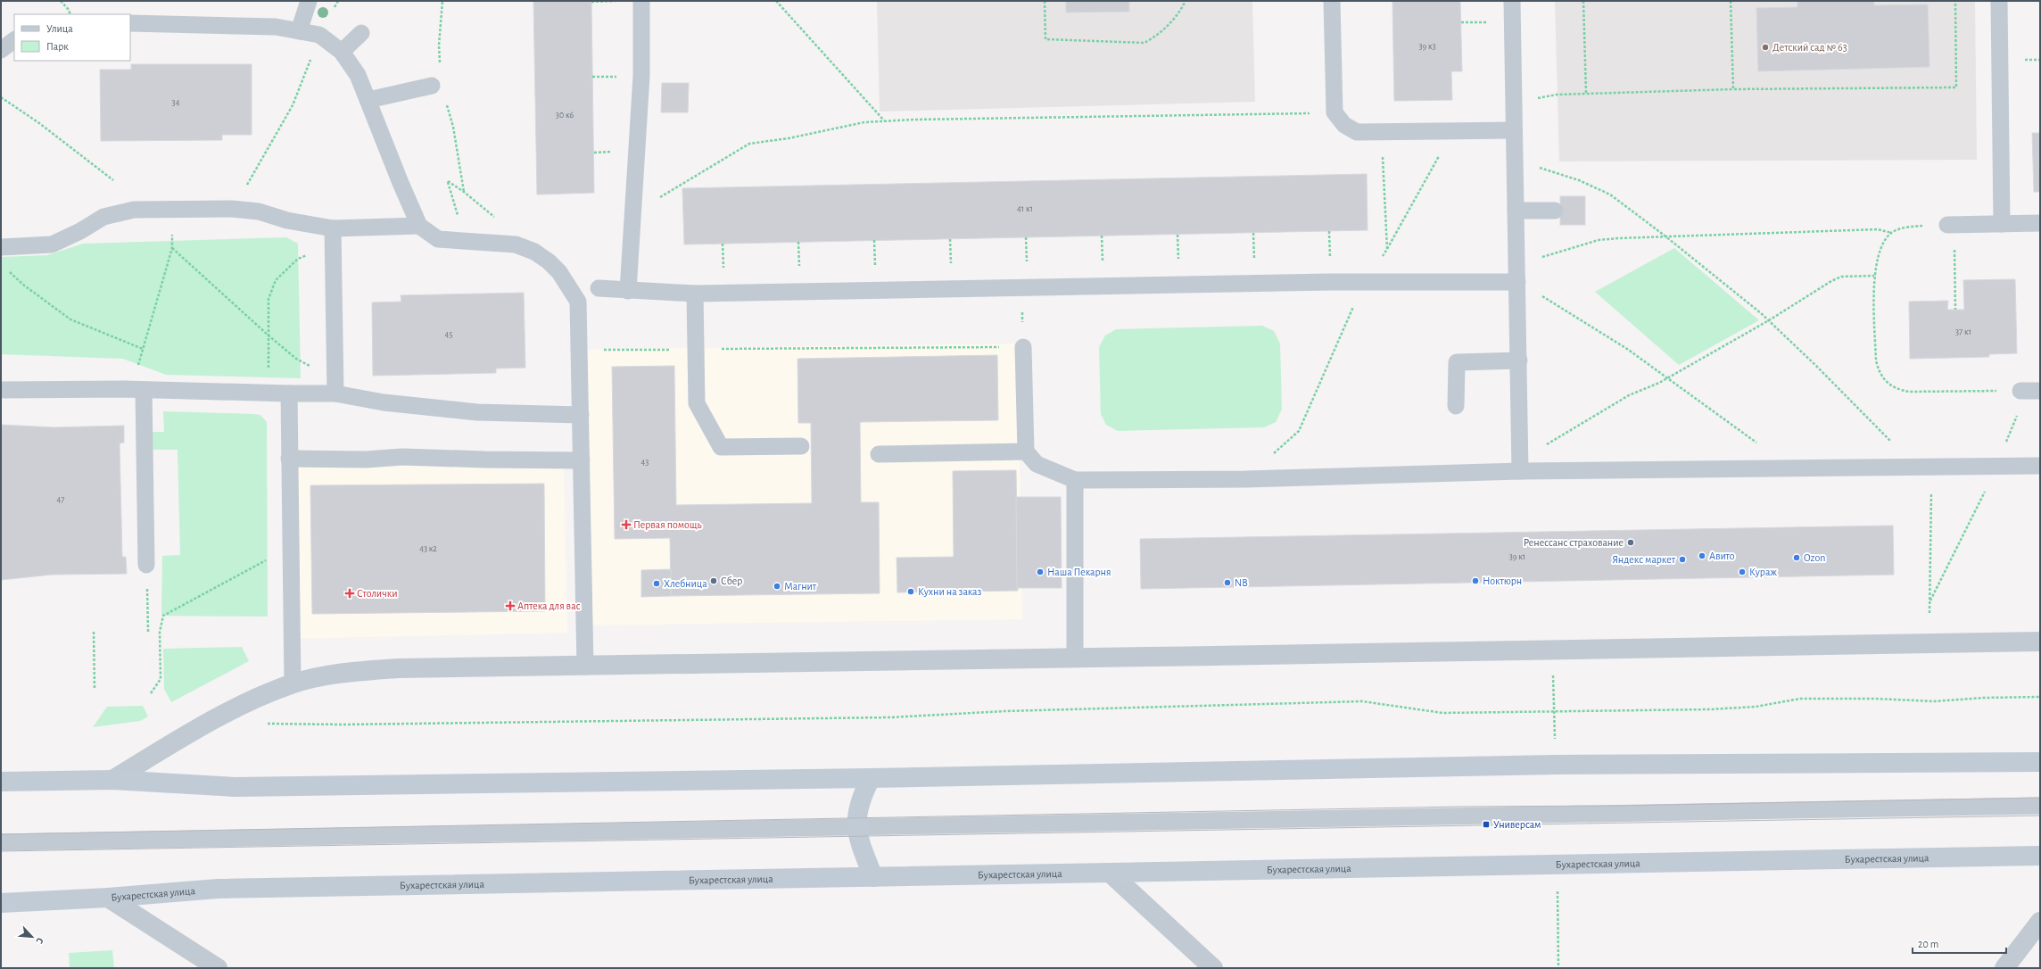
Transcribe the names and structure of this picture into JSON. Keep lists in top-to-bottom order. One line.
{"streets":{"main road":["Бухарестская улица"]},"places":{"other":["Детский сад № 63","Ренессанс страхование","Авито","Ozon","Яндекс маркет","Наша Пекарня","Кураж","Сбер","Ноктюрн","NB","Хлебница","Магнит","Кухни на заказ"],"health":["Первая помощь","Столички","Аптека для вас"],"transit":["Универсам"]},"house_numbers":["39 к3","34","30 к6","41 к1","37 к1","45","43","47","43 к2","39 к1"],"legend":["Улица","Парк"],"scale_bar":"20 m","north":"bottom right"}
